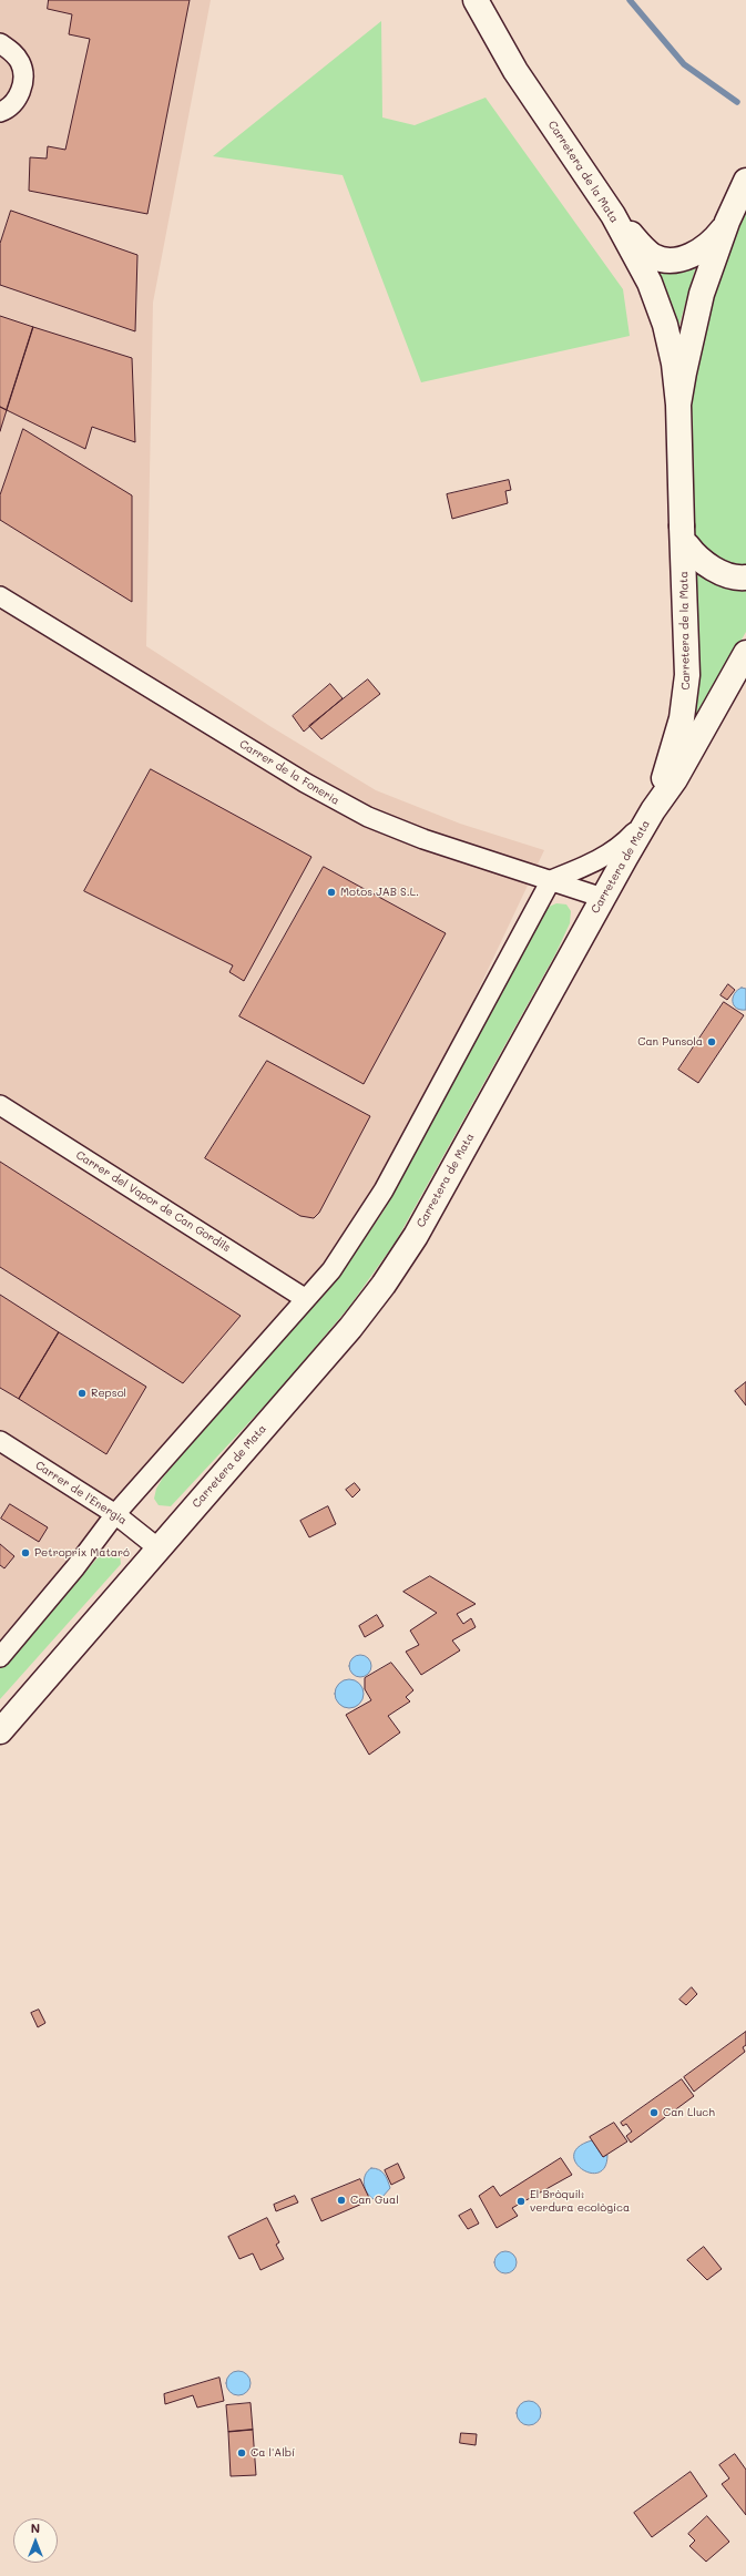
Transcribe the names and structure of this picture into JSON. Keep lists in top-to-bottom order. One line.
{"streets":{"street":["Carretera de la Mata","Carrer de la Foneria","Carretera de Mata","Carrer del Vapor de Can Gordils","Carrer de l'Energia"]},"crossings":[["Carretera de la Mata","Carretera de Mata"],["Carrer de la Foneria","Carretera de Mata"],["Carretera de Mata","Carrer de l'Energia"]],"places":["Motos JAB S.L.","Can Punsola","Repsol","Petroprix Mataró","Can Lluch","Can Gual","El Bròquil: verdura ecològica","Ca l'Albí"],"north":"top"}
